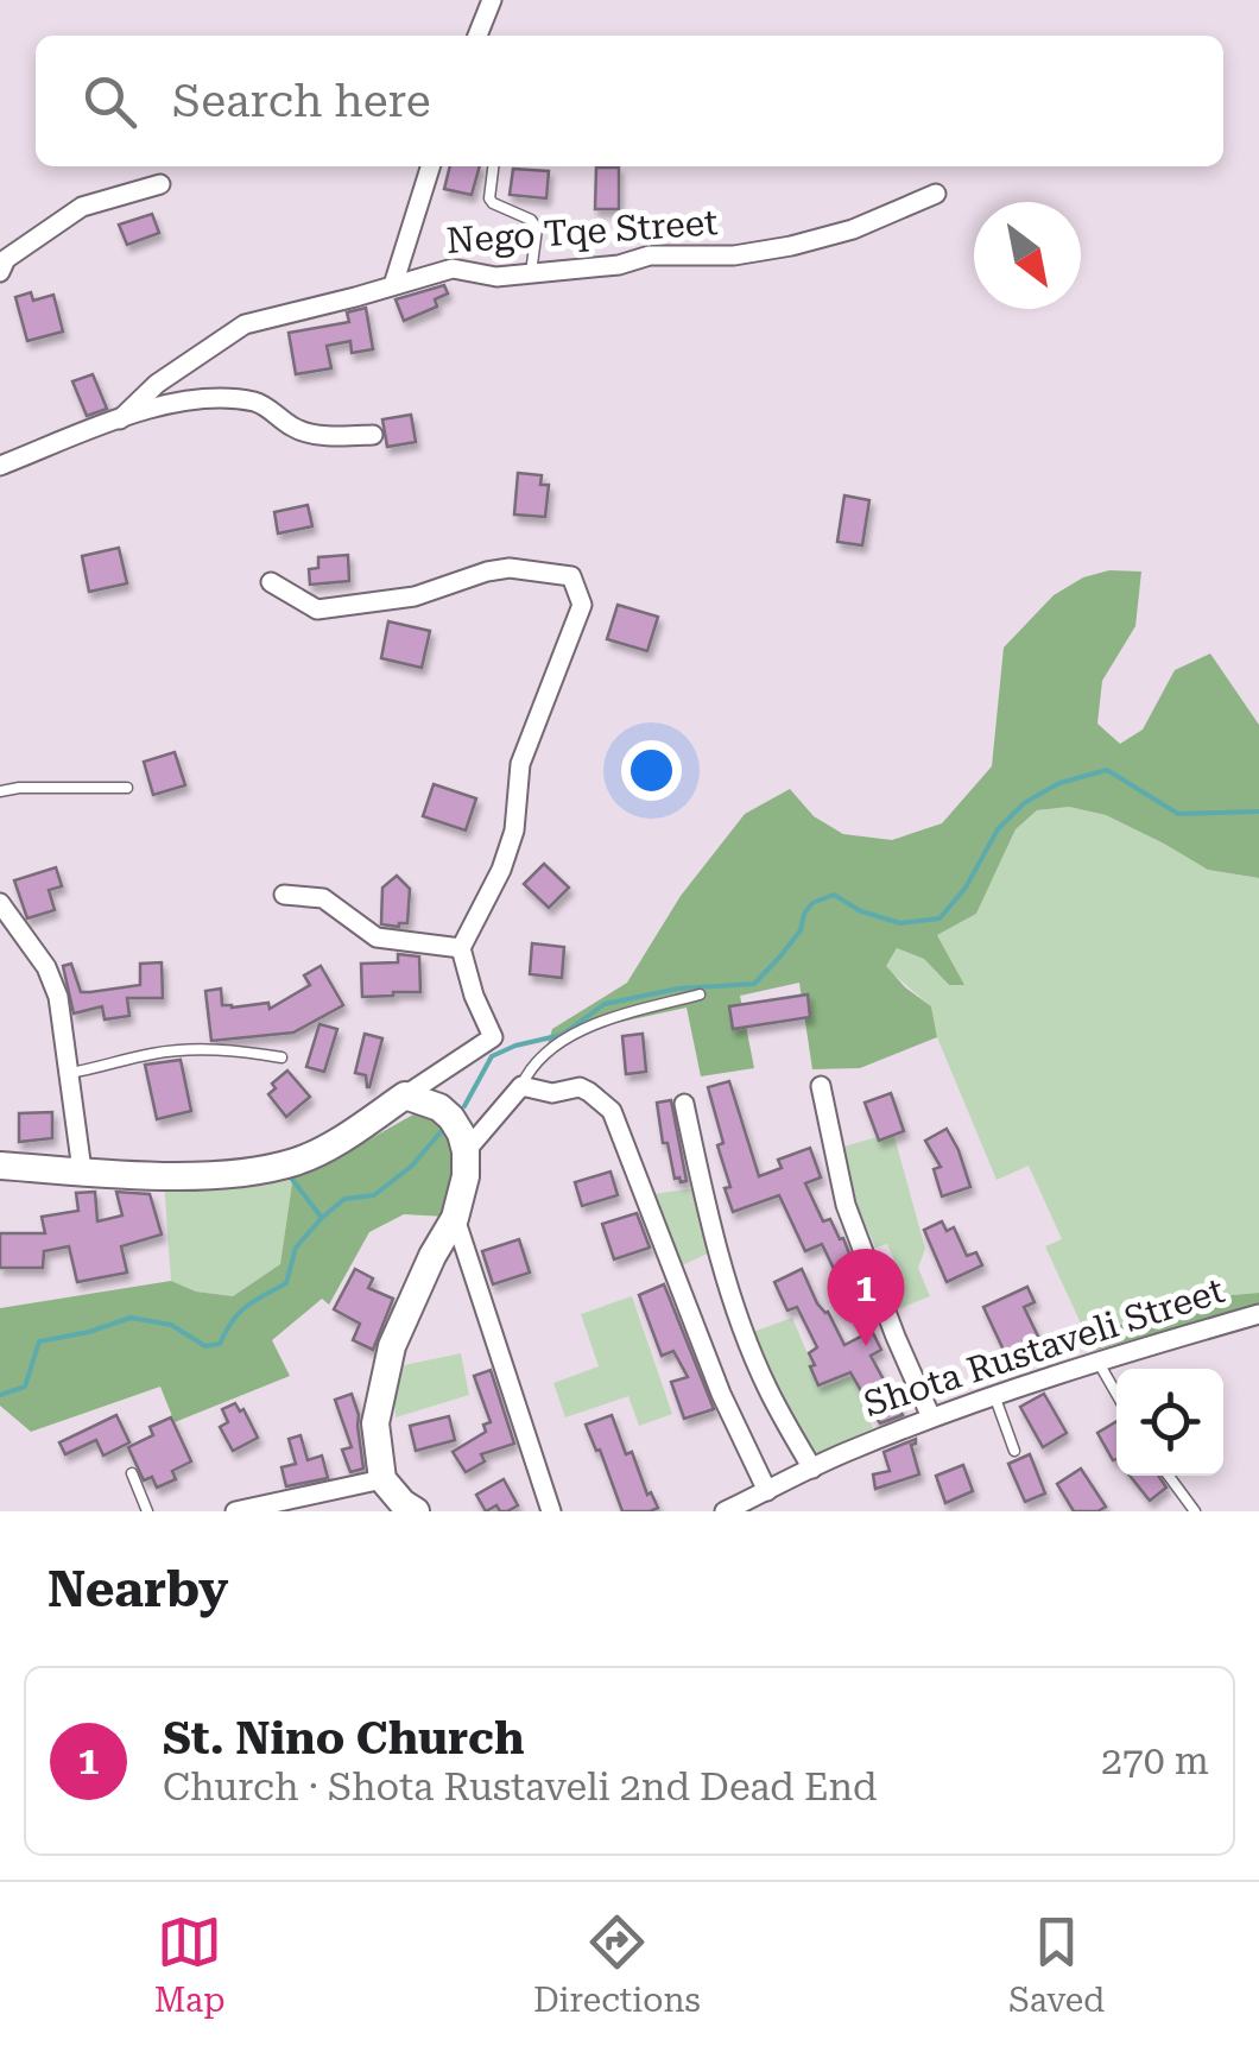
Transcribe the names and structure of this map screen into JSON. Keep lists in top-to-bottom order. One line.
{"streets":{"street":["Nego Tqe Street","Shota Rustaveli Street"]},"north":"bottom right","page":{"search":"Search here","pins":"1","heading":"Nearby","list":[{"mark":"1","name":"St. Nino Church","note":"Church · Shota Rustaveli 2nd Dead End","value":"270 m"}],"nav":["Map","Directions","Saved"]}}
